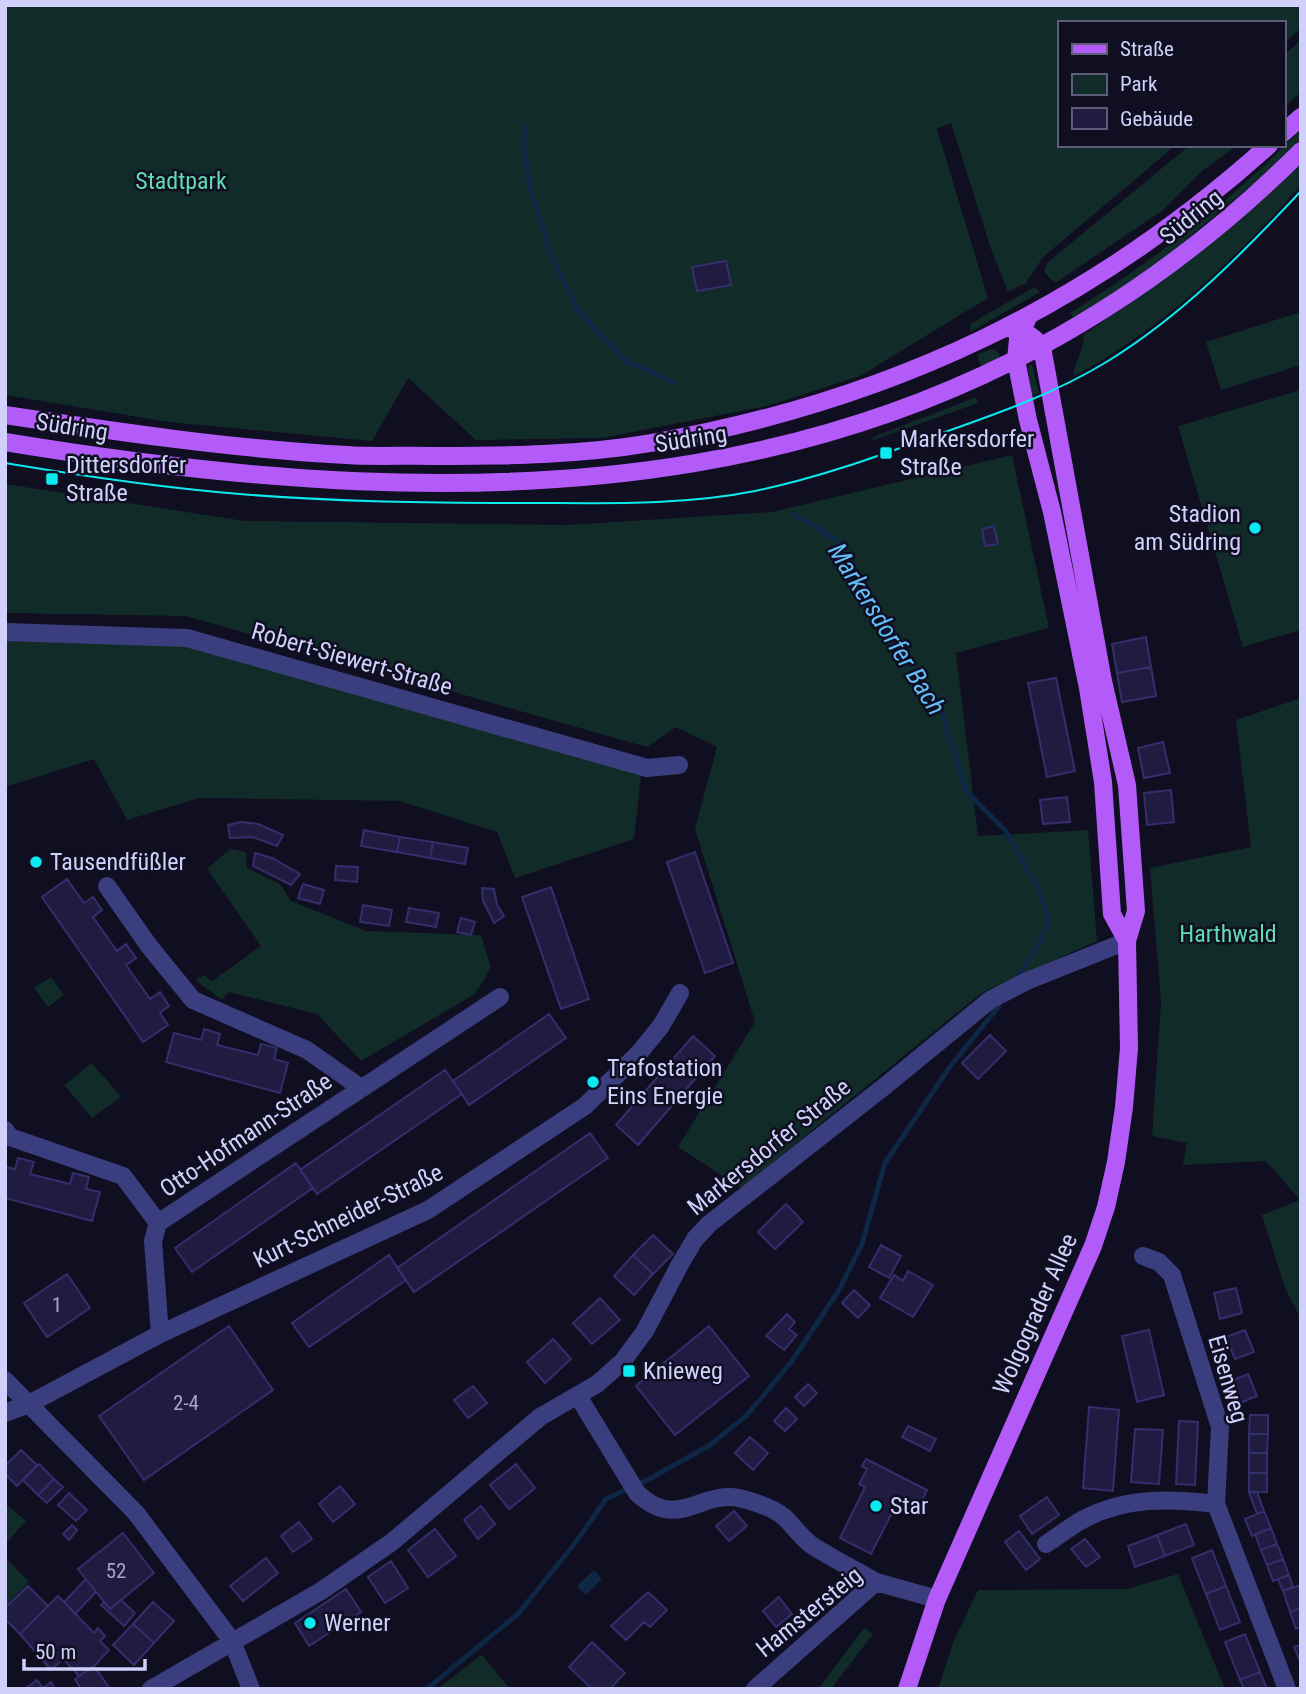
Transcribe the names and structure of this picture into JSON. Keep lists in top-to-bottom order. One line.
{"streets":{"main road":["Südring","Wolgograder Allee"],"street":["Robert-Siewert-Straße","Otto-Hofmann-Straße","Markersdorfer Straße","Kurt-Schneider-Straße","Eisenweg","Hamstersteig"]},"crossings":[["Otto-Hofmann-Straße","Kurt-Schneider-Straße"],["Markersdorfer Straße","Wolgograder Allee"],["Wolgograder Allee","Hamstersteig"]],"water":["Markersdorfer Bach"],"parks":["Stadtpark","Harthwald"],"places":{"transit":["Markersdorfer Straße","Dittersdorfer Straße","Knieweg"],"other":["Stadion am Südring","Tausendfüßler","Trafostation Eins Energie","Star","Werner"]},"house_numbers":["1","2-4","52"],"legend":["Straße","Park","Gebäude"],"scale_bar":"50 m"}
